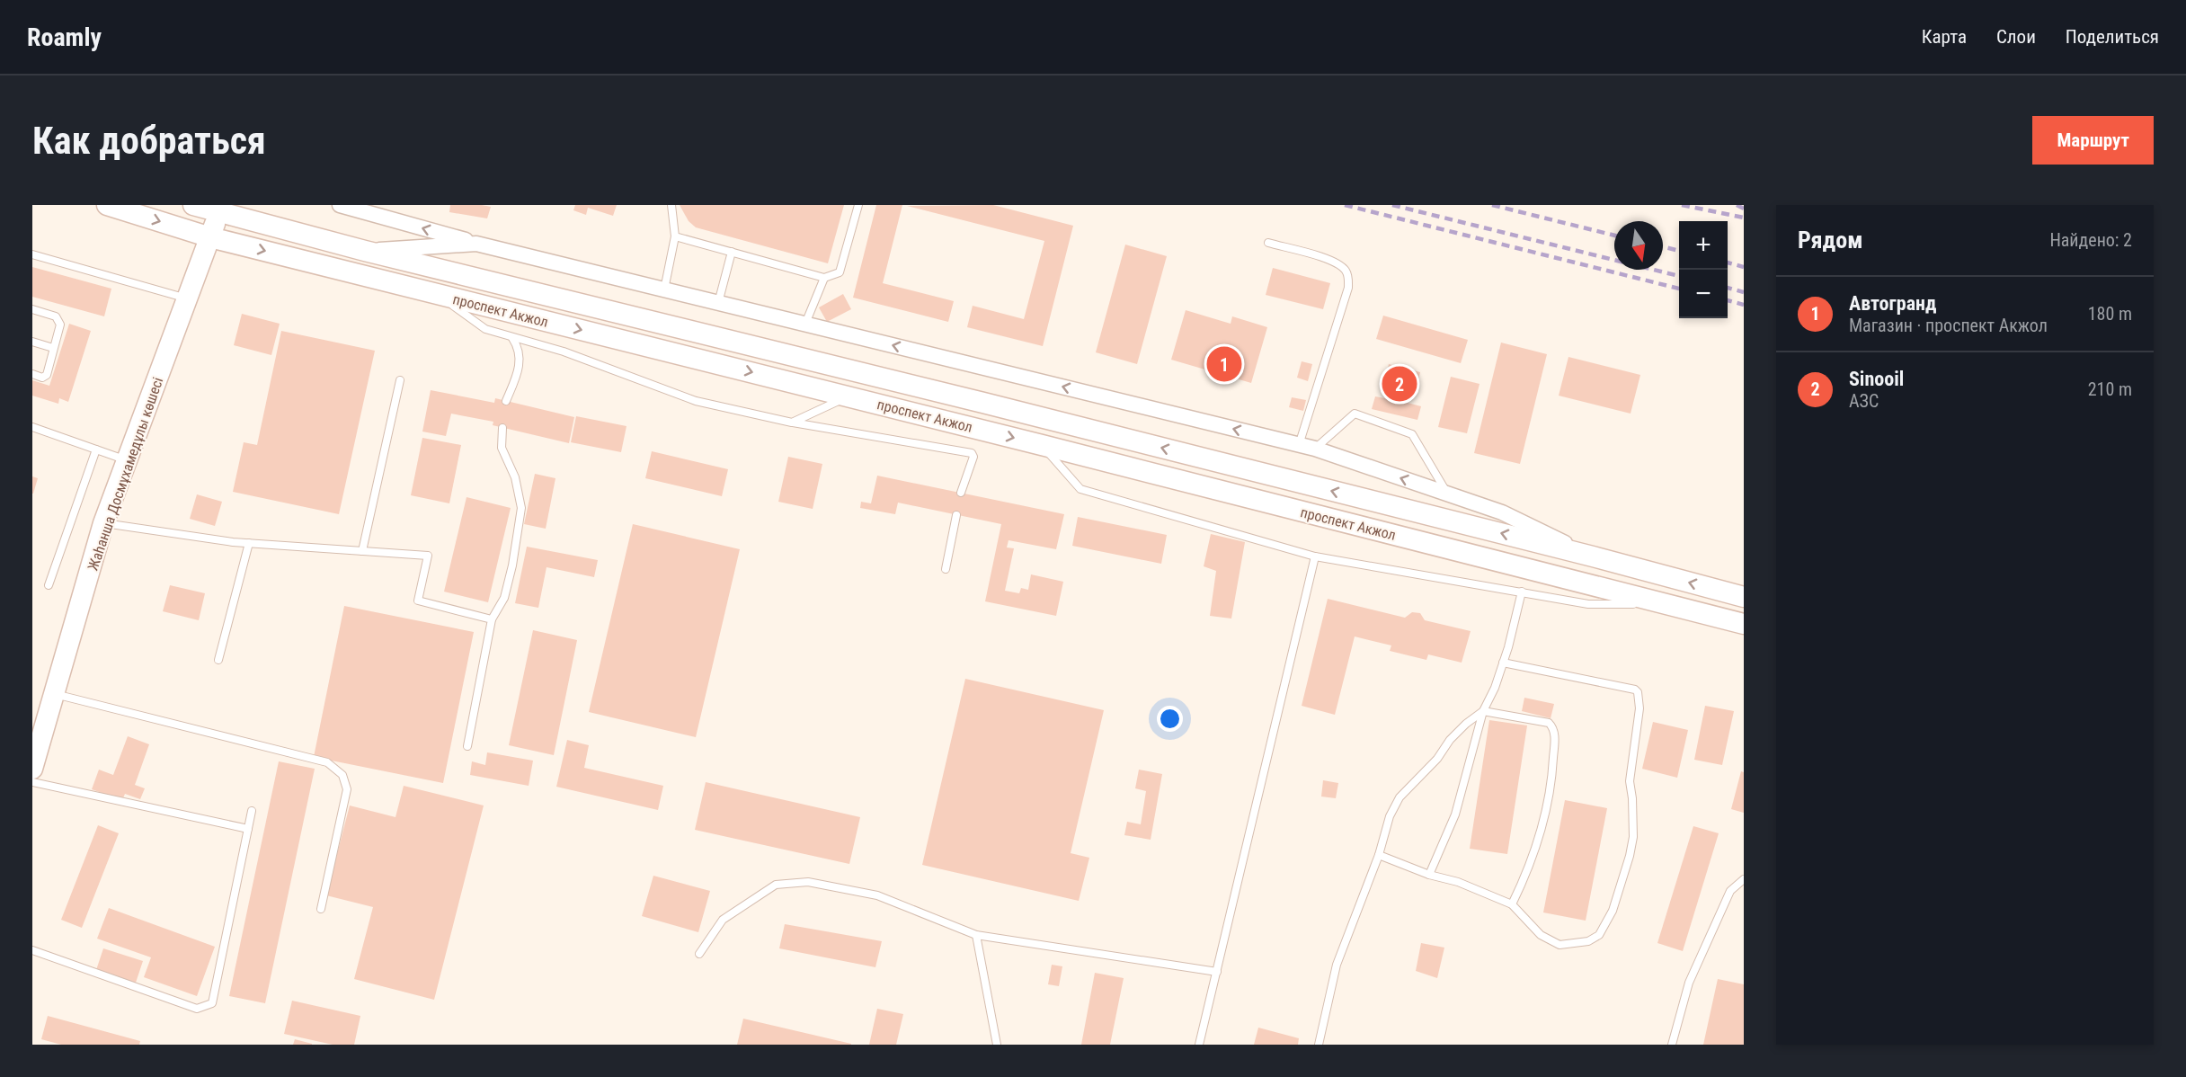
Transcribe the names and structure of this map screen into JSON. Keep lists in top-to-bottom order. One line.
{"streets":{"main road":["проспект Акжол","Жаһанша Досмұхамедұлы көшесі"]},"crossings":[["проспект Акжол","Жаһанша Досмұхамедұлы көшесі"]],"north":"bottom","page":{"header":"Roamly","nav":["Карта","Слои","Поделиться"],"buttons":"Маршрут","title":"Как добраться","heading":["Рядом","Найдено: 2"],"map_buttons":["+","−"],"list":[{"mark":"1","name":"Автогранд","note":"Магазин · проспект Акжол","value":"180 m"},{"mark":"2","name":"Sinooil","note":"АЗС","value":"210 m"}],"pins":["1","2"]}}
